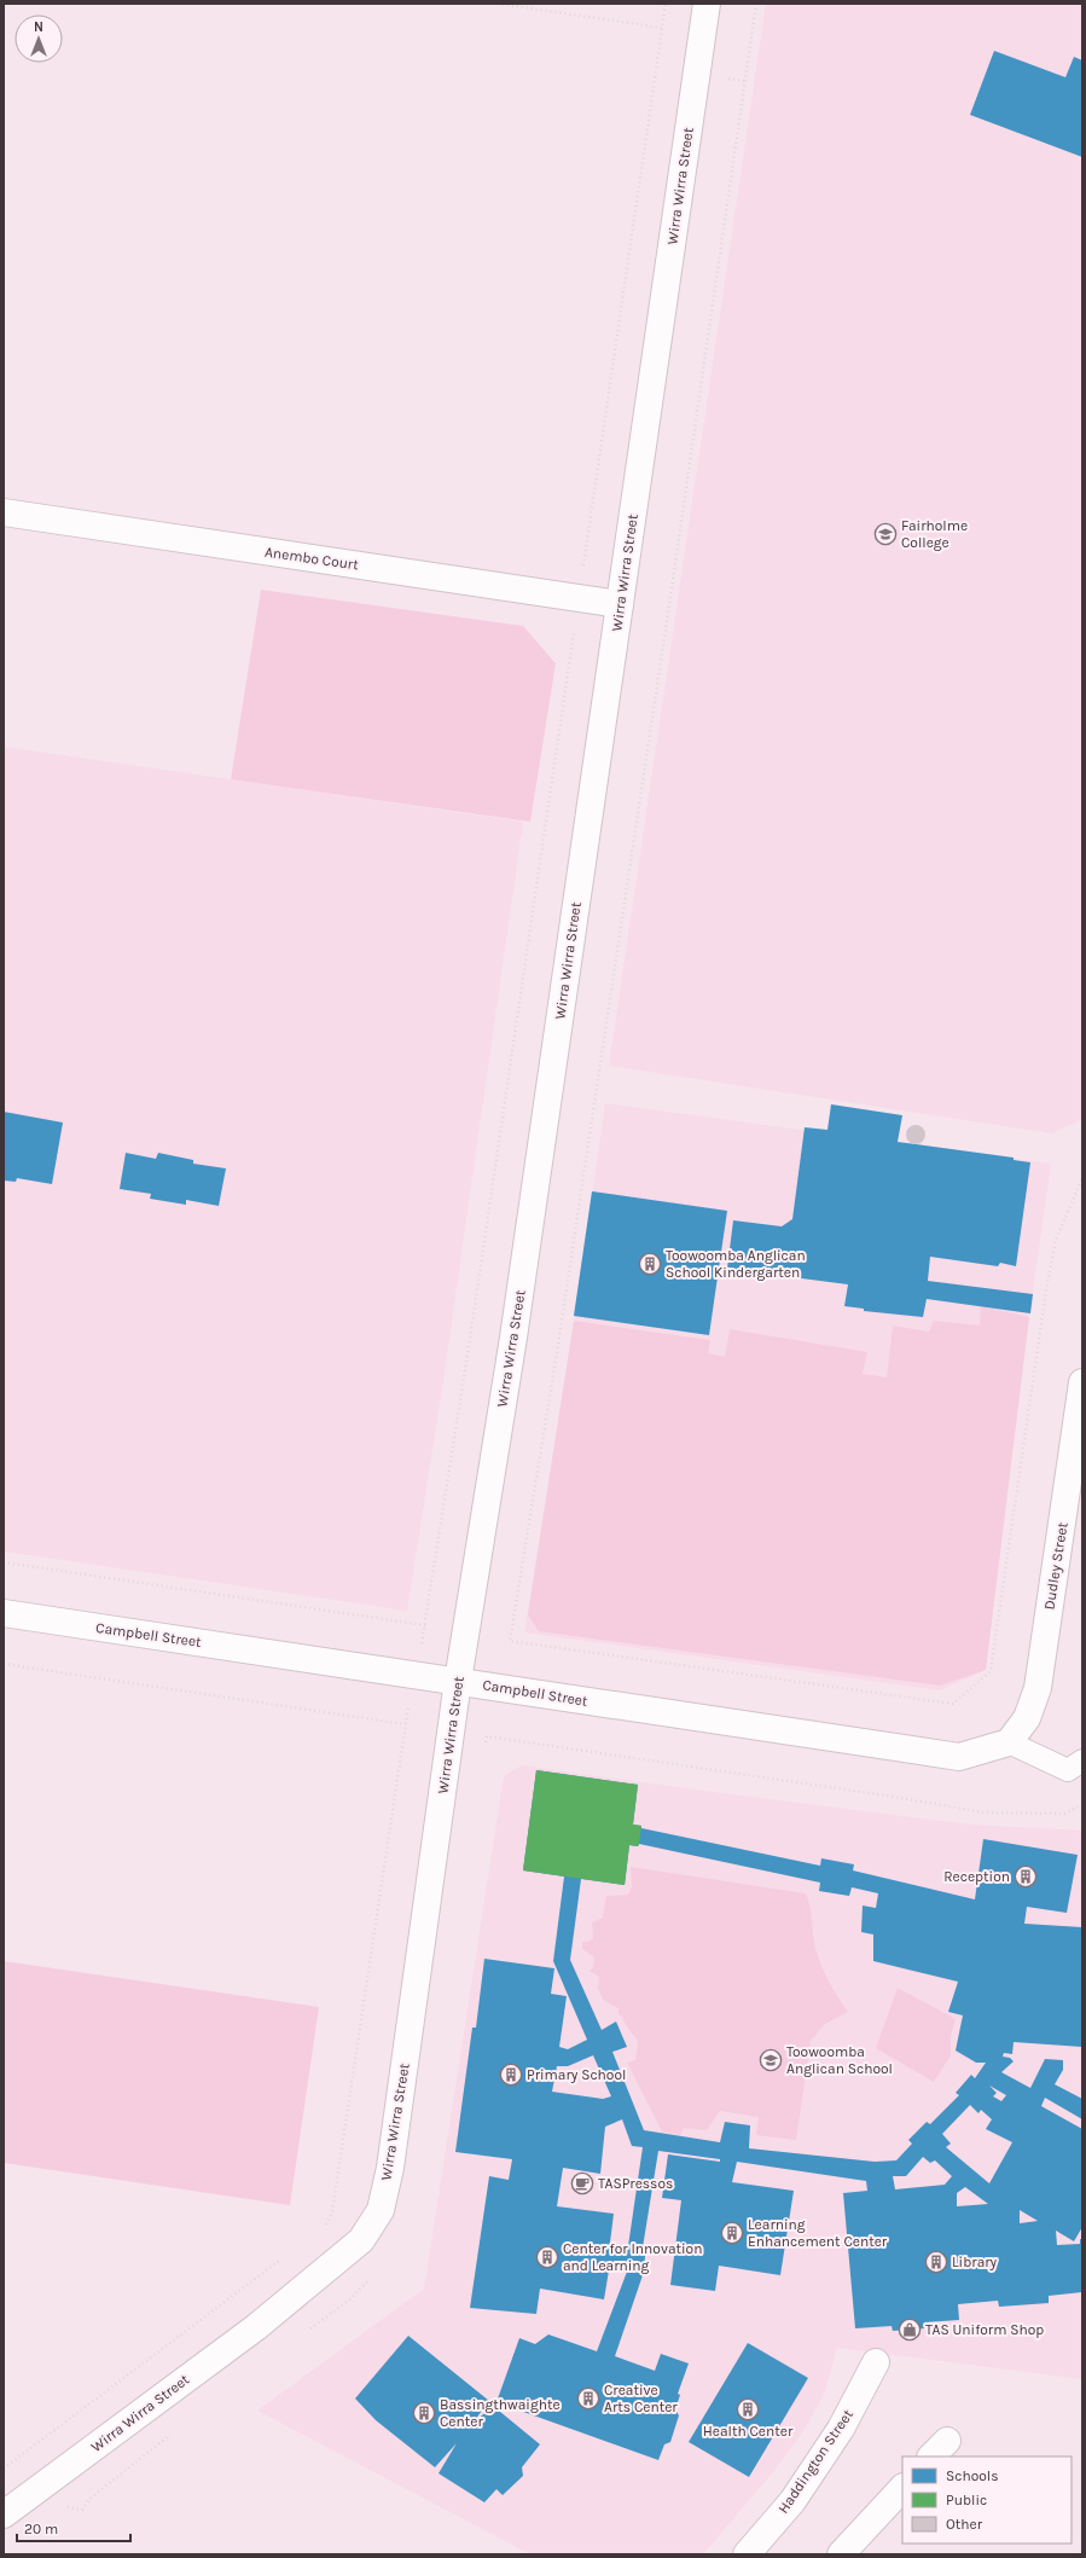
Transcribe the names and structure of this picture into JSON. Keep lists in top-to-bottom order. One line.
{"streets":{"street":["Wirra Wirra Street","Anembo Court","Dudley Street","Campbell Street","Haddington Street"]},"crossings":[["Wirra Wirra Street","Anembo Court"],["Wirra Wirra Street","Campbell Street"],["Dudley Street","Campbell Street"]],"places":{"school or university":["Fairholme College","Toowoomba Anglican School"],"building":["Toowoomba Anglican School Kindergarten","Reception","Primary School","Learning Enhancement Center","Center for Innovation and Learning","Library","Creative Arts Center","Health Center","Bassingthwaighte Center"],"cafe":["TASPressos"],"shop":["TAS Uniform Shop"]},"legend":["Schools","Public","Other"],"scale_bar":"20 m","north":"top"}
